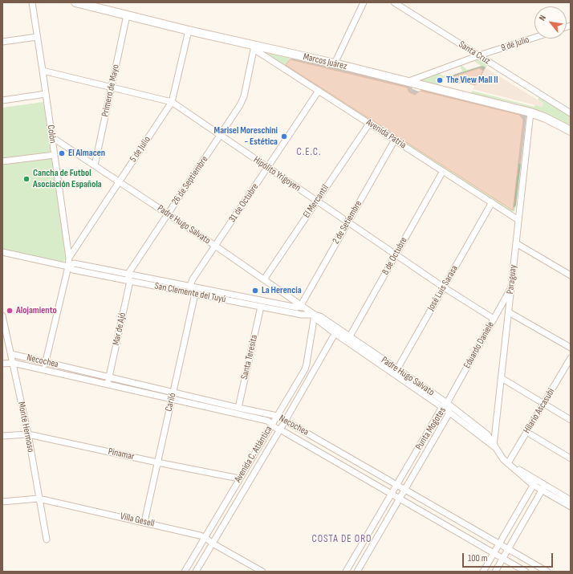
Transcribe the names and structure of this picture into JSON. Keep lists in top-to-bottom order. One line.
{"streets":{"main road":["Marcos Juárez"],"street":["9 de Julio","Santa Cruz","Primero de Mayo","Colón","Avenida Patria","5 de Julio","Hipólito Yrigoyen","26 de Septiembre","El Mercantil","31 de Octubre","2 de Setiembre","Padre Hugo Salvato","8 de Octubre","Paraguay","José Luis Sarasa","San Clemente del Tuyú","Mar de Ajó","Eduardo Daniele","Santa Teresita","Necochea","Cariló","Hilario Ascasubi","Monte Hermoso","Punta Mogotes","Pinamar","Avenida C. Atlántica","Villa Gesell"]},"crossings":[["9 de Julio","Santa Cruz"],["9 de Julio","Marcos Juárez"],["Marcos Juárez","Primero de Mayo"],["Marcos Juárez","Avenida Patria"],["Marcos Juárez","5 de Julio"],["Marcos Juárez","26 de Septiembre"],["Marcos Juárez","Paraguay"],["Primero de Mayo","Hipólito Yrigoyen"],["Primero de Mayo","Padre Hugo Salvato"],["Colón","5 de Julio"],["Colón","Hipólito Yrigoyen"],["Colón","Padre Hugo Salvato"],["Colón","San Clemente del Tuyú"],["Colón","Necochea"],["Avenida Patria","26 de Septiembre"],["Avenida Patria","El Mercantil"],["Avenida Patria","31 de Octubre"],["Avenida Patria","2 de Setiembre"],["Avenida Patria","8 de Octubre"],["Avenida Patria","Paraguay"],["Avenida Patria","José Luis Sarasa"],["5 de Julio","Hipólito Yrigoyen"],["5 de Julio","Padre Hugo Salvato"],["Hipólito Yrigoyen","26 de Septiembre"],["Hipólito Yrigoyen","El Mercantil"],["Hipólito Yrigoyen","31 de Octubre"],["Hipólito Yrigoyen","2 de Setiembre"],["Hipólito Yrigoyen","8 de Octubre"],["Hipólito Yrigoyen","José Luis Sarasa"],["Hipólito Yrigoyen","Eduardo Daniele"],["26 de Septiembre","Padre Hugo Salvato"],["26 de Septiembre","San Clemente del Tuyú"],["El Mercantil","Padre Hugo Salvato"],["31 de Octubre","Padre Hugo Salvato"],["31 de Octubre","San Clemente del Tuyú"],["2 de Setiembre","Padre Hugo Salvato"],["2 de Setiembre","San Clemente del Tuyú"],["Padre Hugo Salvato","8 de Octubre"],["Padre Hugo Salvato","Paraguay"],["Padre Hugo Salvato","José Luis Sarasa"],["Padre Hugo Salvato","San Clemente del Tuyú"],["Padre Hugo Salvato","Eduardo Daniele"],["Padre Hugo Salvato","Hilario Ascasubi"],["Padre Hugo Salvato","Punta Mogotes"],["Padre Hugo Salvato","Avenida C. Atlántica"],["Paraguay","Eduardo Daniele"],["San Clemente del Tuyú","Mar de Ajó"],["San Clemente del Tuyú","Santa Teresita"],["San Clemente del Tuyú","Cariló"],["San Clemente del Tuyú","Avenida C. Atlántica"],["Mar de Ajó","Necochea"],["Eduardo Daniele","Punta Mogotes"],["Santa Teresita","Necochea"],["Necochea","Cariló"],["Necochea","Monte Hermoso"],["Necochea","Punta Mogotes"],["Necochea","Avenida C. Atlántica"],["Cariló","Pinamar"],["Cariló","Villa Gesell"],["Monte Hermoso","Pinamar"],["Monte Hermoso","Villa Gesell"],["Pinamar","Avenida C. Atlántica"],["Avenida C. Atlántica","Villa Gesell"]],"districts":["C.E.C.","COSTA DE ORO"],"places":["The View Mall II","Marisel Moreschini - Estética","El Almacen","Cancha de Futbol Asociación Española","La Herencia","Alojamiento"],"scale_bar":"100 m","north":"top left"}
